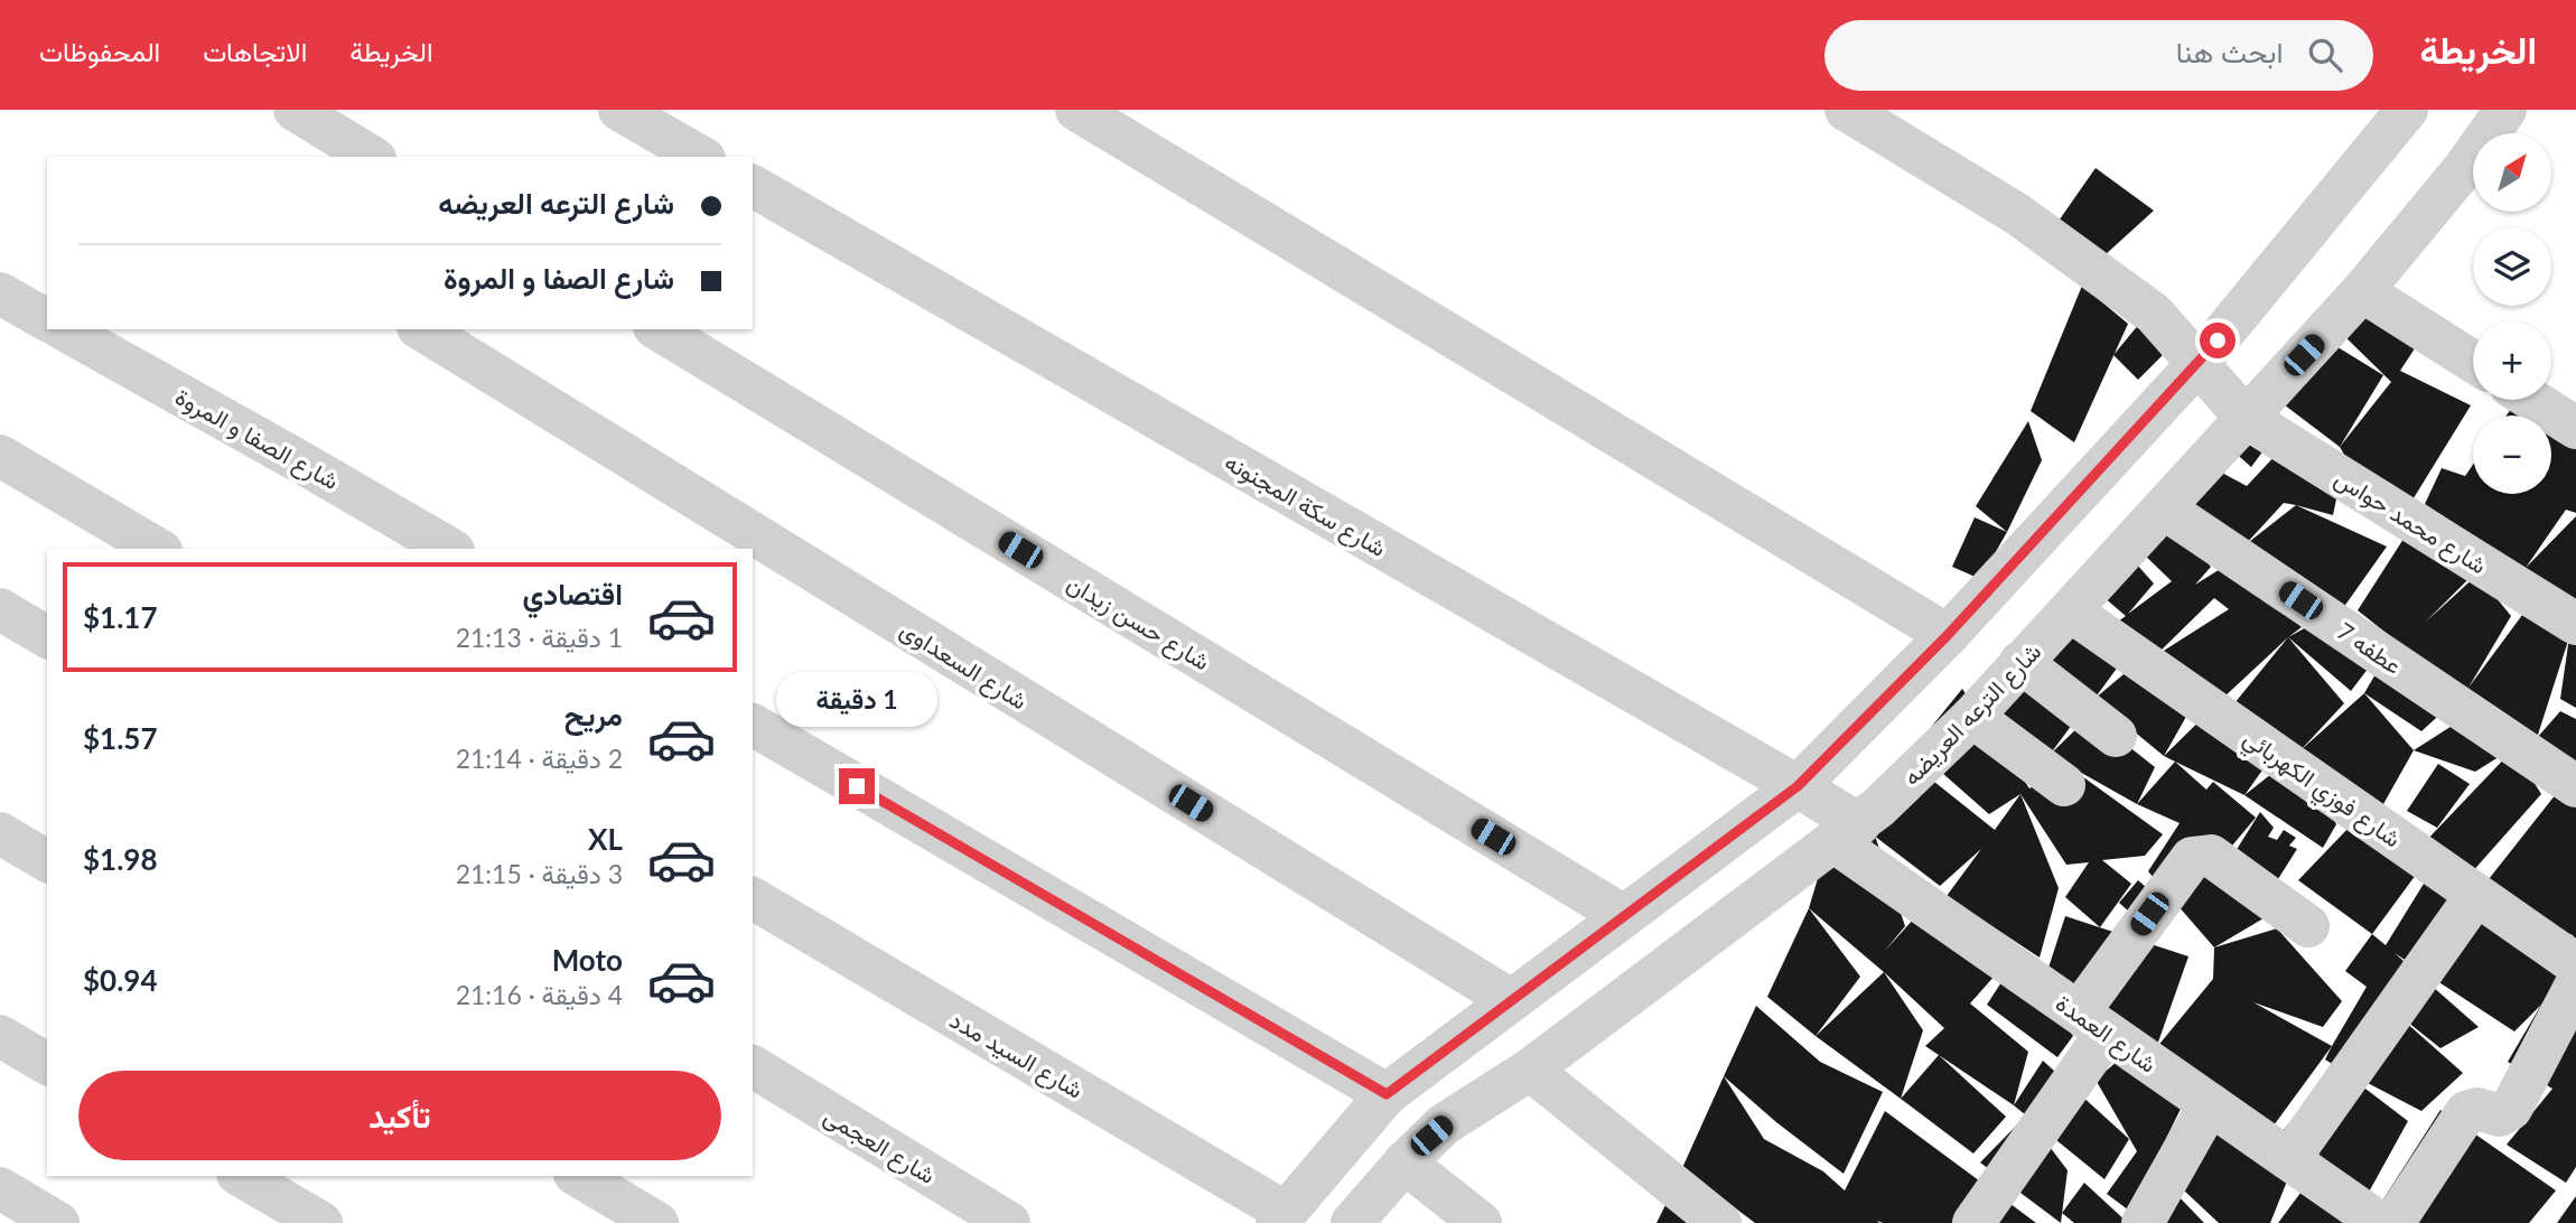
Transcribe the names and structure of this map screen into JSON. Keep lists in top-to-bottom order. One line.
{"streets":{"street":["شارع الصفا و المروة","شارع سكة المجنونه","شارع محمد حواس","شارع حسن زيدان","عطفه 7","شارع السعداوى","شارع الترعه العريضه","شارع فوزي الكهربائي","شارع العمدة","شارع السيد مدد","شارع العجمى"]},"crossings":[["شارع سكة المجنونه","شارع الترعه العريضه"],["شارع سكة المجنونه","شارع العمدة"],["شارع محمد حواس","شارع الترعه العريضه"],["عطفه 7","شارع الترعه العريضه"],["شارع الترعه العريضه","شارع فوزي الكهربائي"],["شارع الترعه العريضه","شارع العمدة"]],"north":"top right","page":{"header":"الخريطة","search":"ابحث هنا","nav":["الخريطة","الاتجاهات","المحفوظات"],"map_buttons":["+","−"],"banner":["شارع الترعه العريضه","شارع الصفا و المروة"],"list":[{"name":"اقتصادي","note":"1 دقيقة · 21:13","value":"$1.17"},{"name":"مريح","note":"2 دقيقة · 21:14","value":"$1.57"},{"name":"XL","note":"3 دقيقة · 21:15","value":"$1.98"},{"name":"Moto","note":"4 دقيقة · 21:16","value":"$0.94"}],"bubble":"1 دقيقة","buttons":"تأكيد"}}
